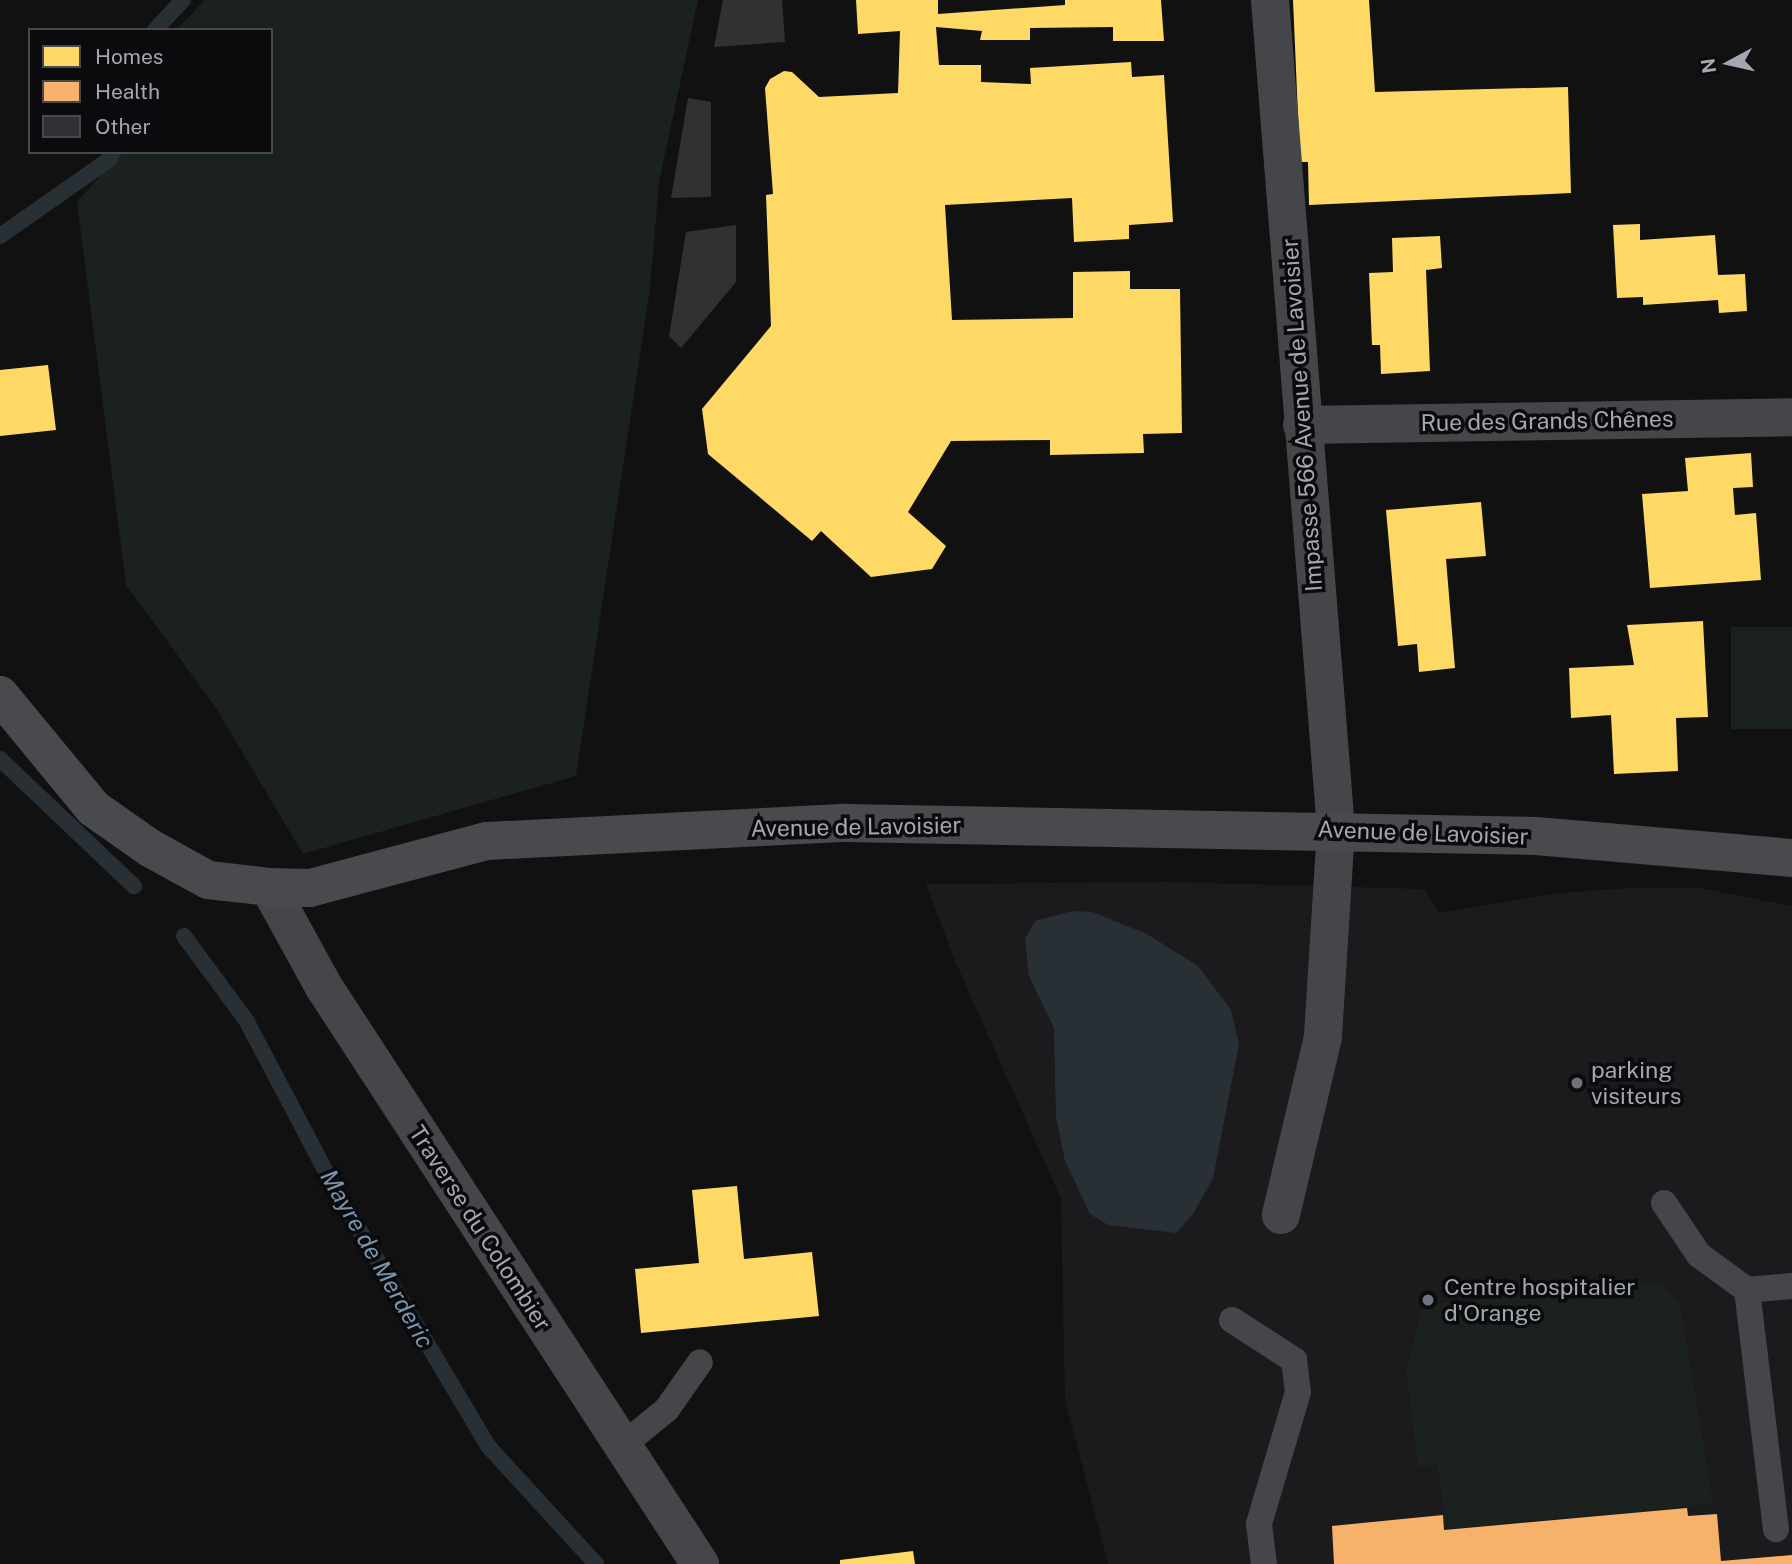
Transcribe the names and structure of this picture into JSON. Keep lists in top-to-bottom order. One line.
{"streets":{"street":["Impasse 566 Avenue de Lavoisier","Rue des Grands Chênes","Avenue de Lavoisier","Traverse du Colombier"]},"crossings":[["Impasse 566 Avenue de Lavoisier","Rue des Grands Chênes"],["Impasse 566 Avenue de Lavoisier","Avenue de Lavoisier"],["Avenue de Lavoisier","Traverse du Colombier"]],"water":["Mayre de Merderic"],"places":["parking visiteurs","Centre hospitalier d'Orange"],"legend":["Homes","Health","Other"],"north":"left"}
